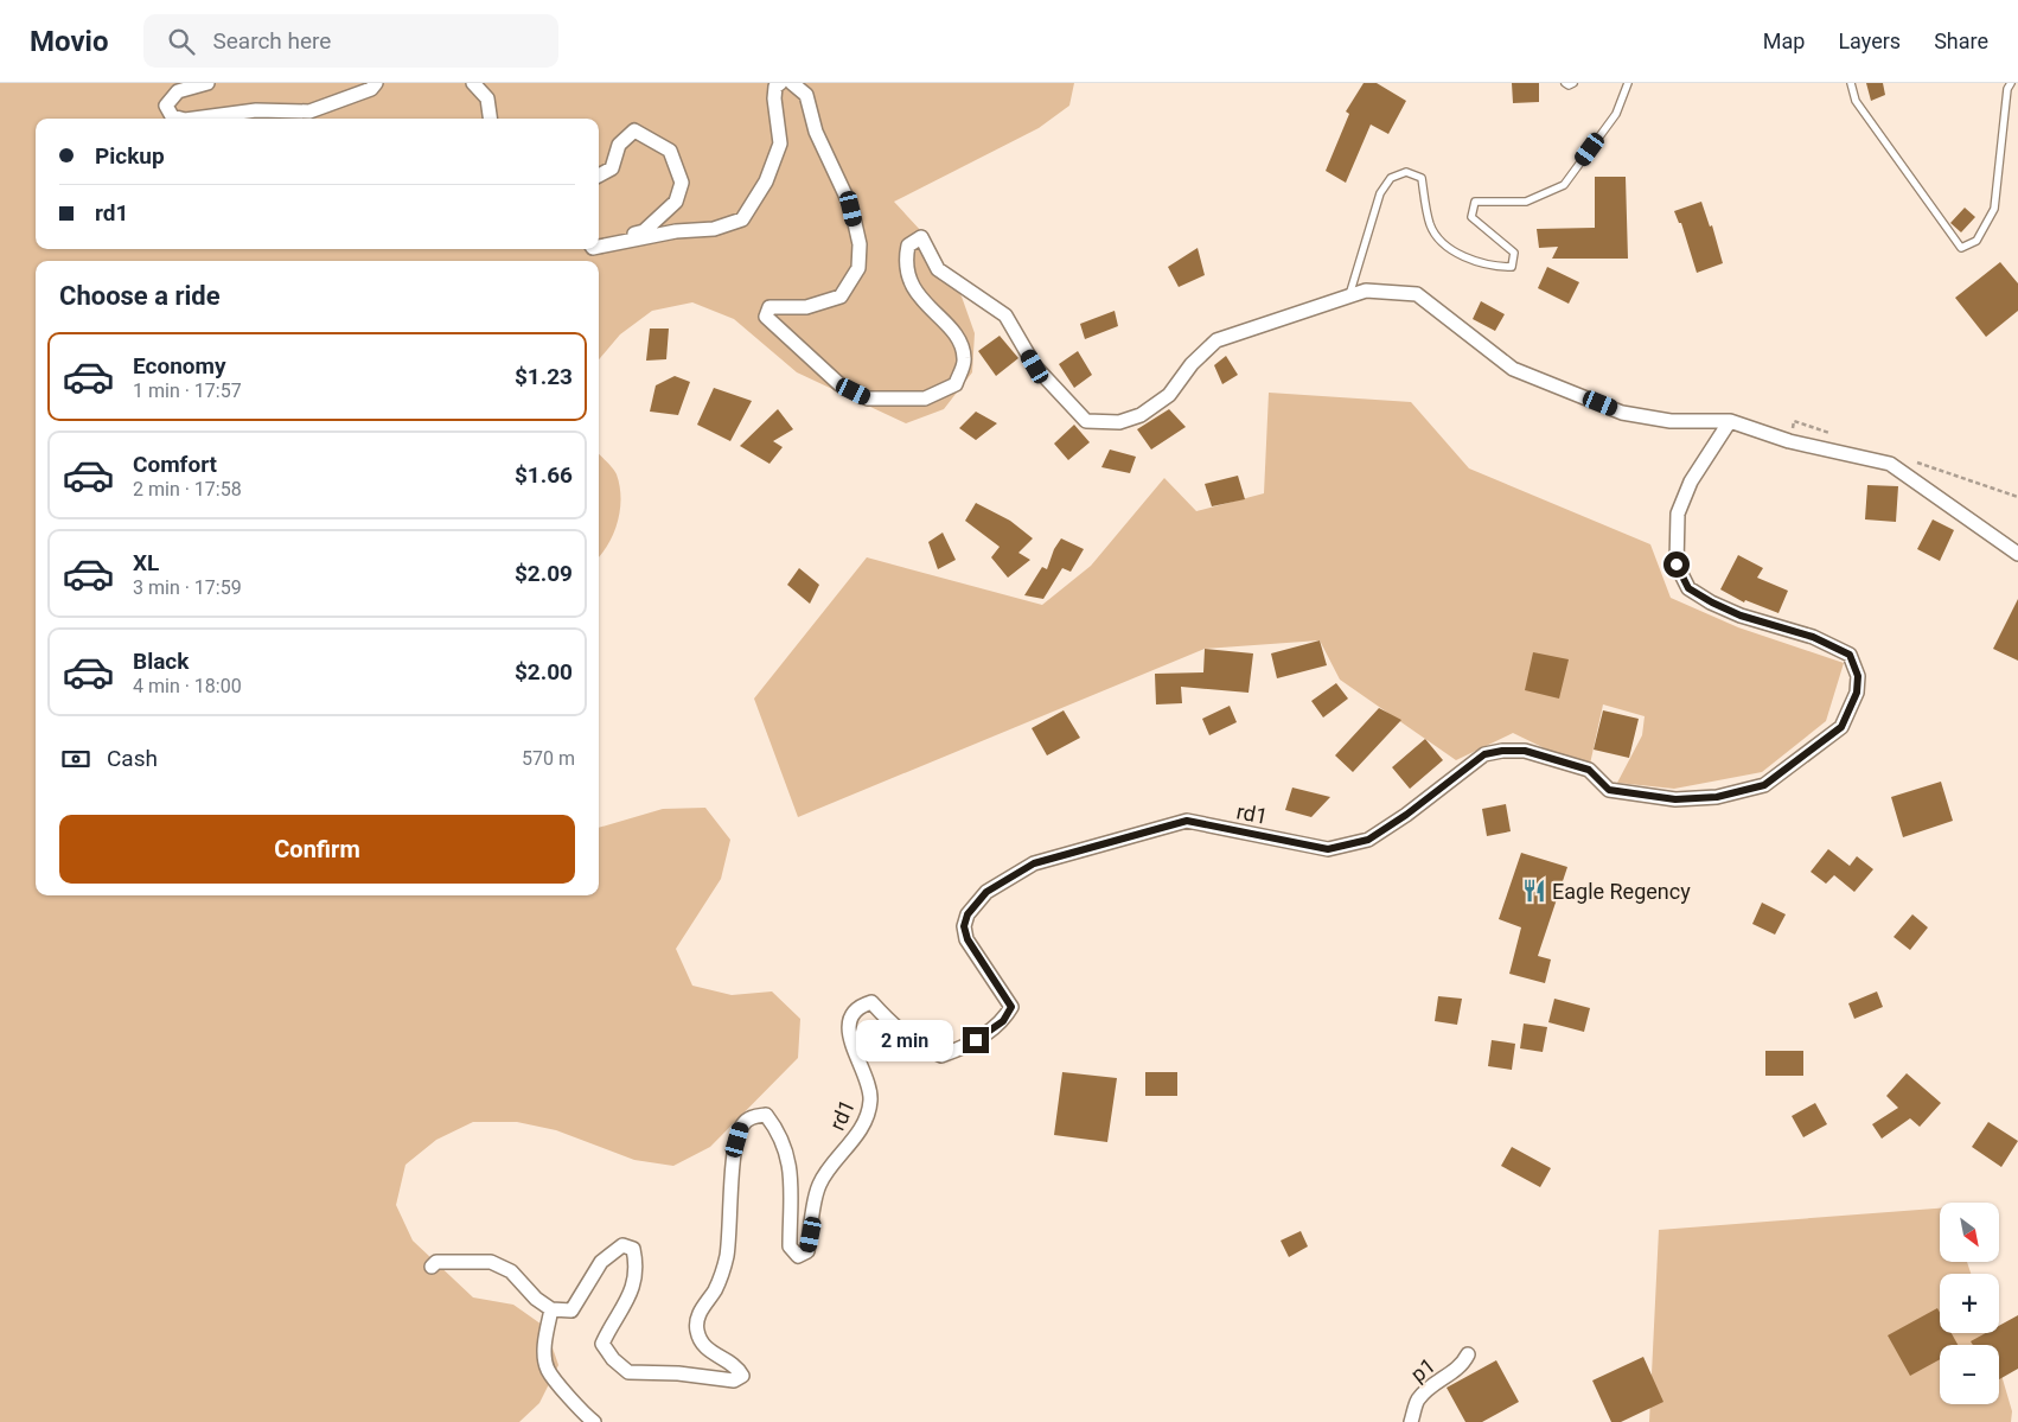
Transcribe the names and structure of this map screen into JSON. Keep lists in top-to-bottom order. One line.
{"streets":{"street":["rd1","p1"]},"places":{"restaurant":["Eagle Regency"]},"north":"bottom right","page":{"header":"Movio","search":"Search here","nav":["Map","Layers","Share"],"banner":["Pickup","rd1"],"heading":"Choose a ride","list":[{"name":"Economy","note":"1 min · 17:57","value":"$1.23"},{"name":"Comfort","note":"2 min · 17:58","value":"$1.66"},{"name":"XL","note":"3 min · 17:59","value":"$2.09"},{"name":"Black","note":"4 min · 18:00","value":"$2.00"}],"pay":["Cash","570 m"],"buttons":"Confirm","bubble":"2 min","map_buttons":["+","−"]}}
